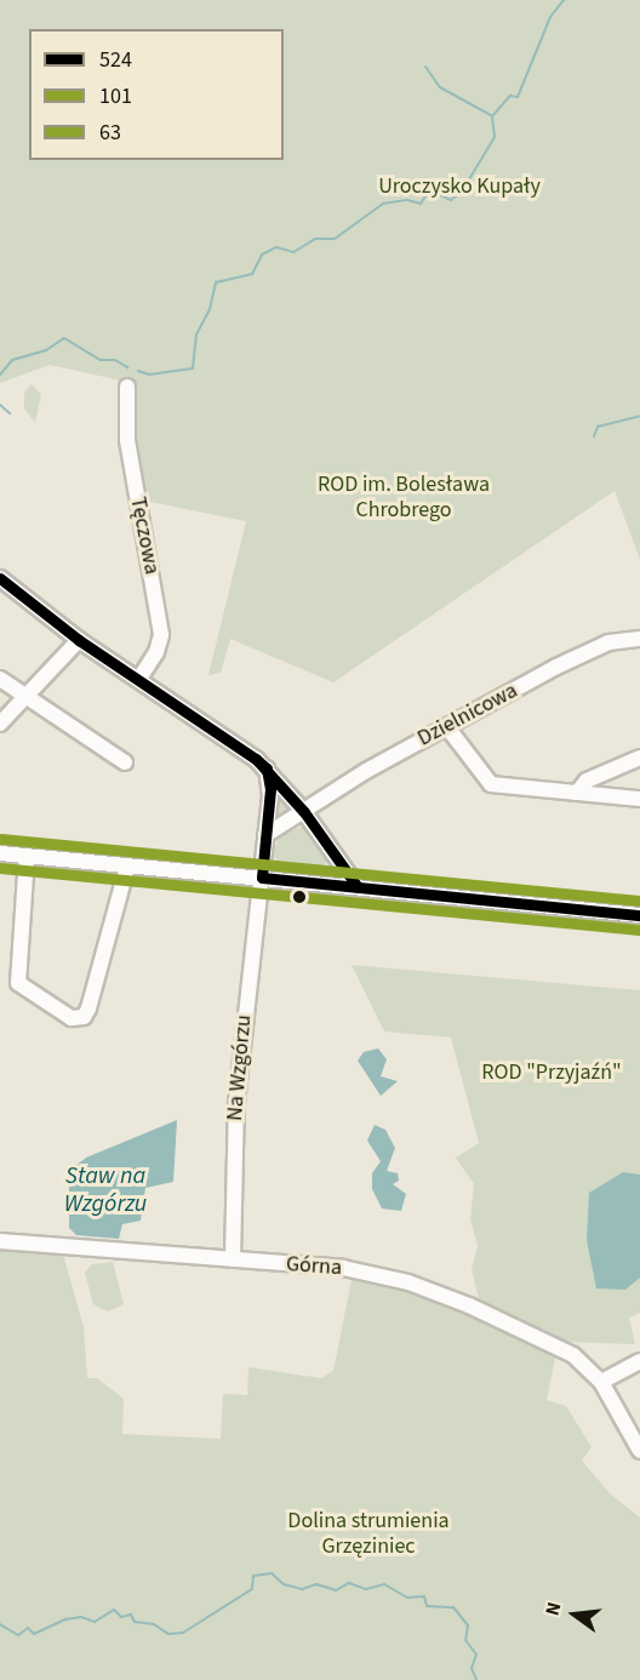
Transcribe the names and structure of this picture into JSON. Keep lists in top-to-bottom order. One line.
{"streets":{"street":["Tęczowa","Dzielnicowa","Na Wzgórzu","Górna"]},"crossings":[["Dzielnicowa","Na Wzgórzu"],["Na Wzgórzu","Górna"]],"water":["Staw na Wzgórzu"],"parks":["Uroczysko Kupały","ROD im. Bolesława Chrobrego","ROD \"Przyjaźń\"","Dolina strumienia Grzęziniec"],"lines":["transit line 524","transit line 63","transit line 101"],"legend":["524","101","63"],"north":"left"}
